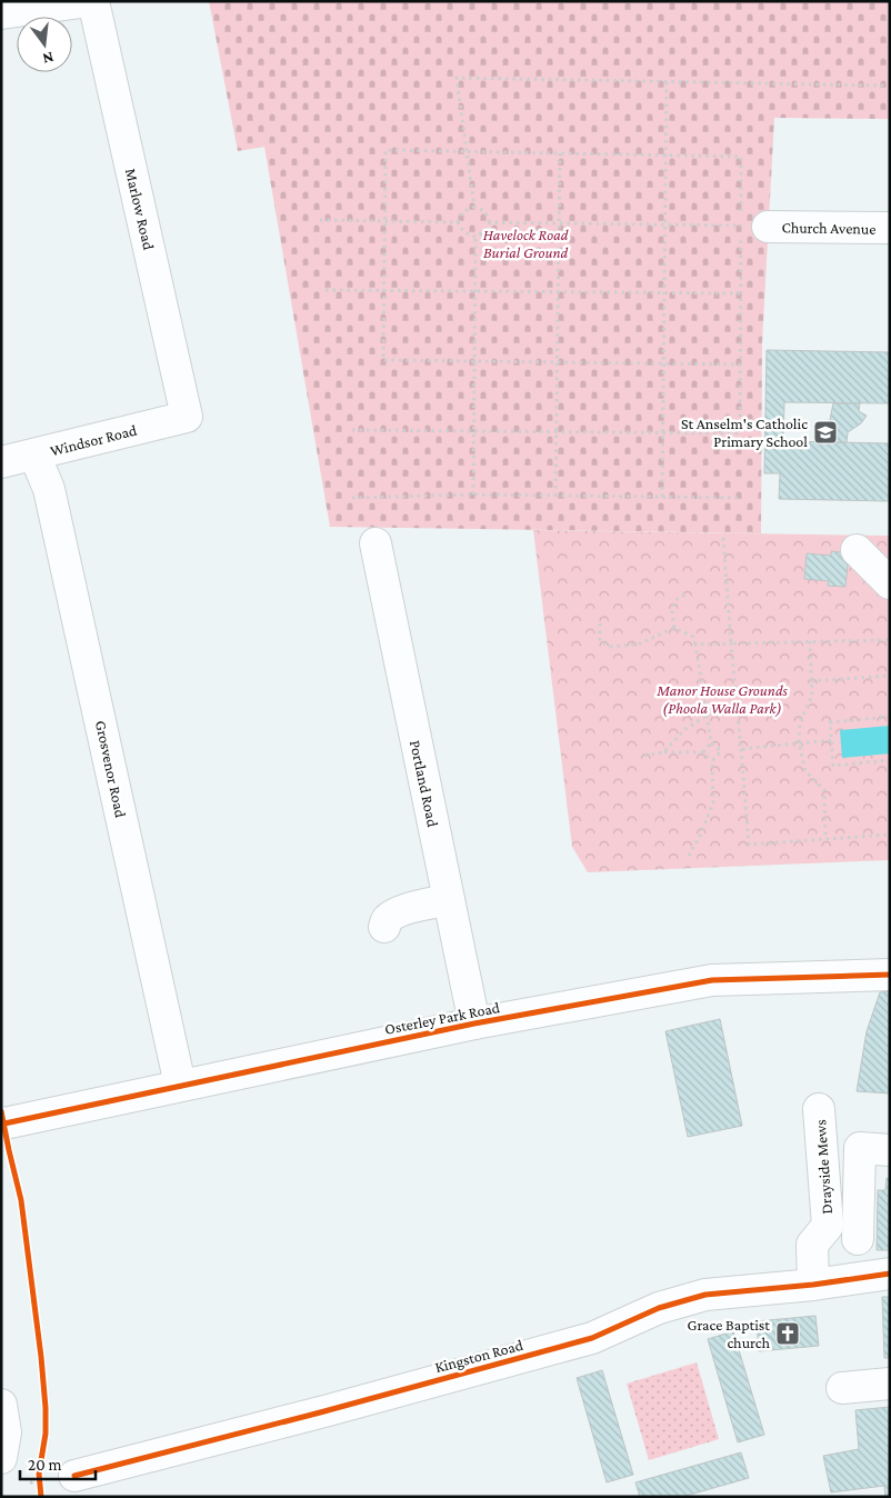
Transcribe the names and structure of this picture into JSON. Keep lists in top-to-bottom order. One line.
{"streets":{"street":["Marlow Road","Church Avenue","Windsor Road","Grosvenor Road","Portland Road","Osterley Park Road","Drayside Mews","Kingston Road"]},"crossings":[["Marlow Road","Windsor Road"],["Windsor Road","Grosvenor Road"],["Grosvenor Road","Osterley Park Road"],["Portland Road","Osterley Park Road"],["Drayside Mews","Kingston Road"]],"parks":["Havelock Road Burial Ground","Manor House Grounds (Phoola Walla Park)"],"places":{"school or university":["St Anselm's Catholic Primary School"],"church":["Grace Baptist church"]},"scale_bar":"20 m","north":"bottom"}
